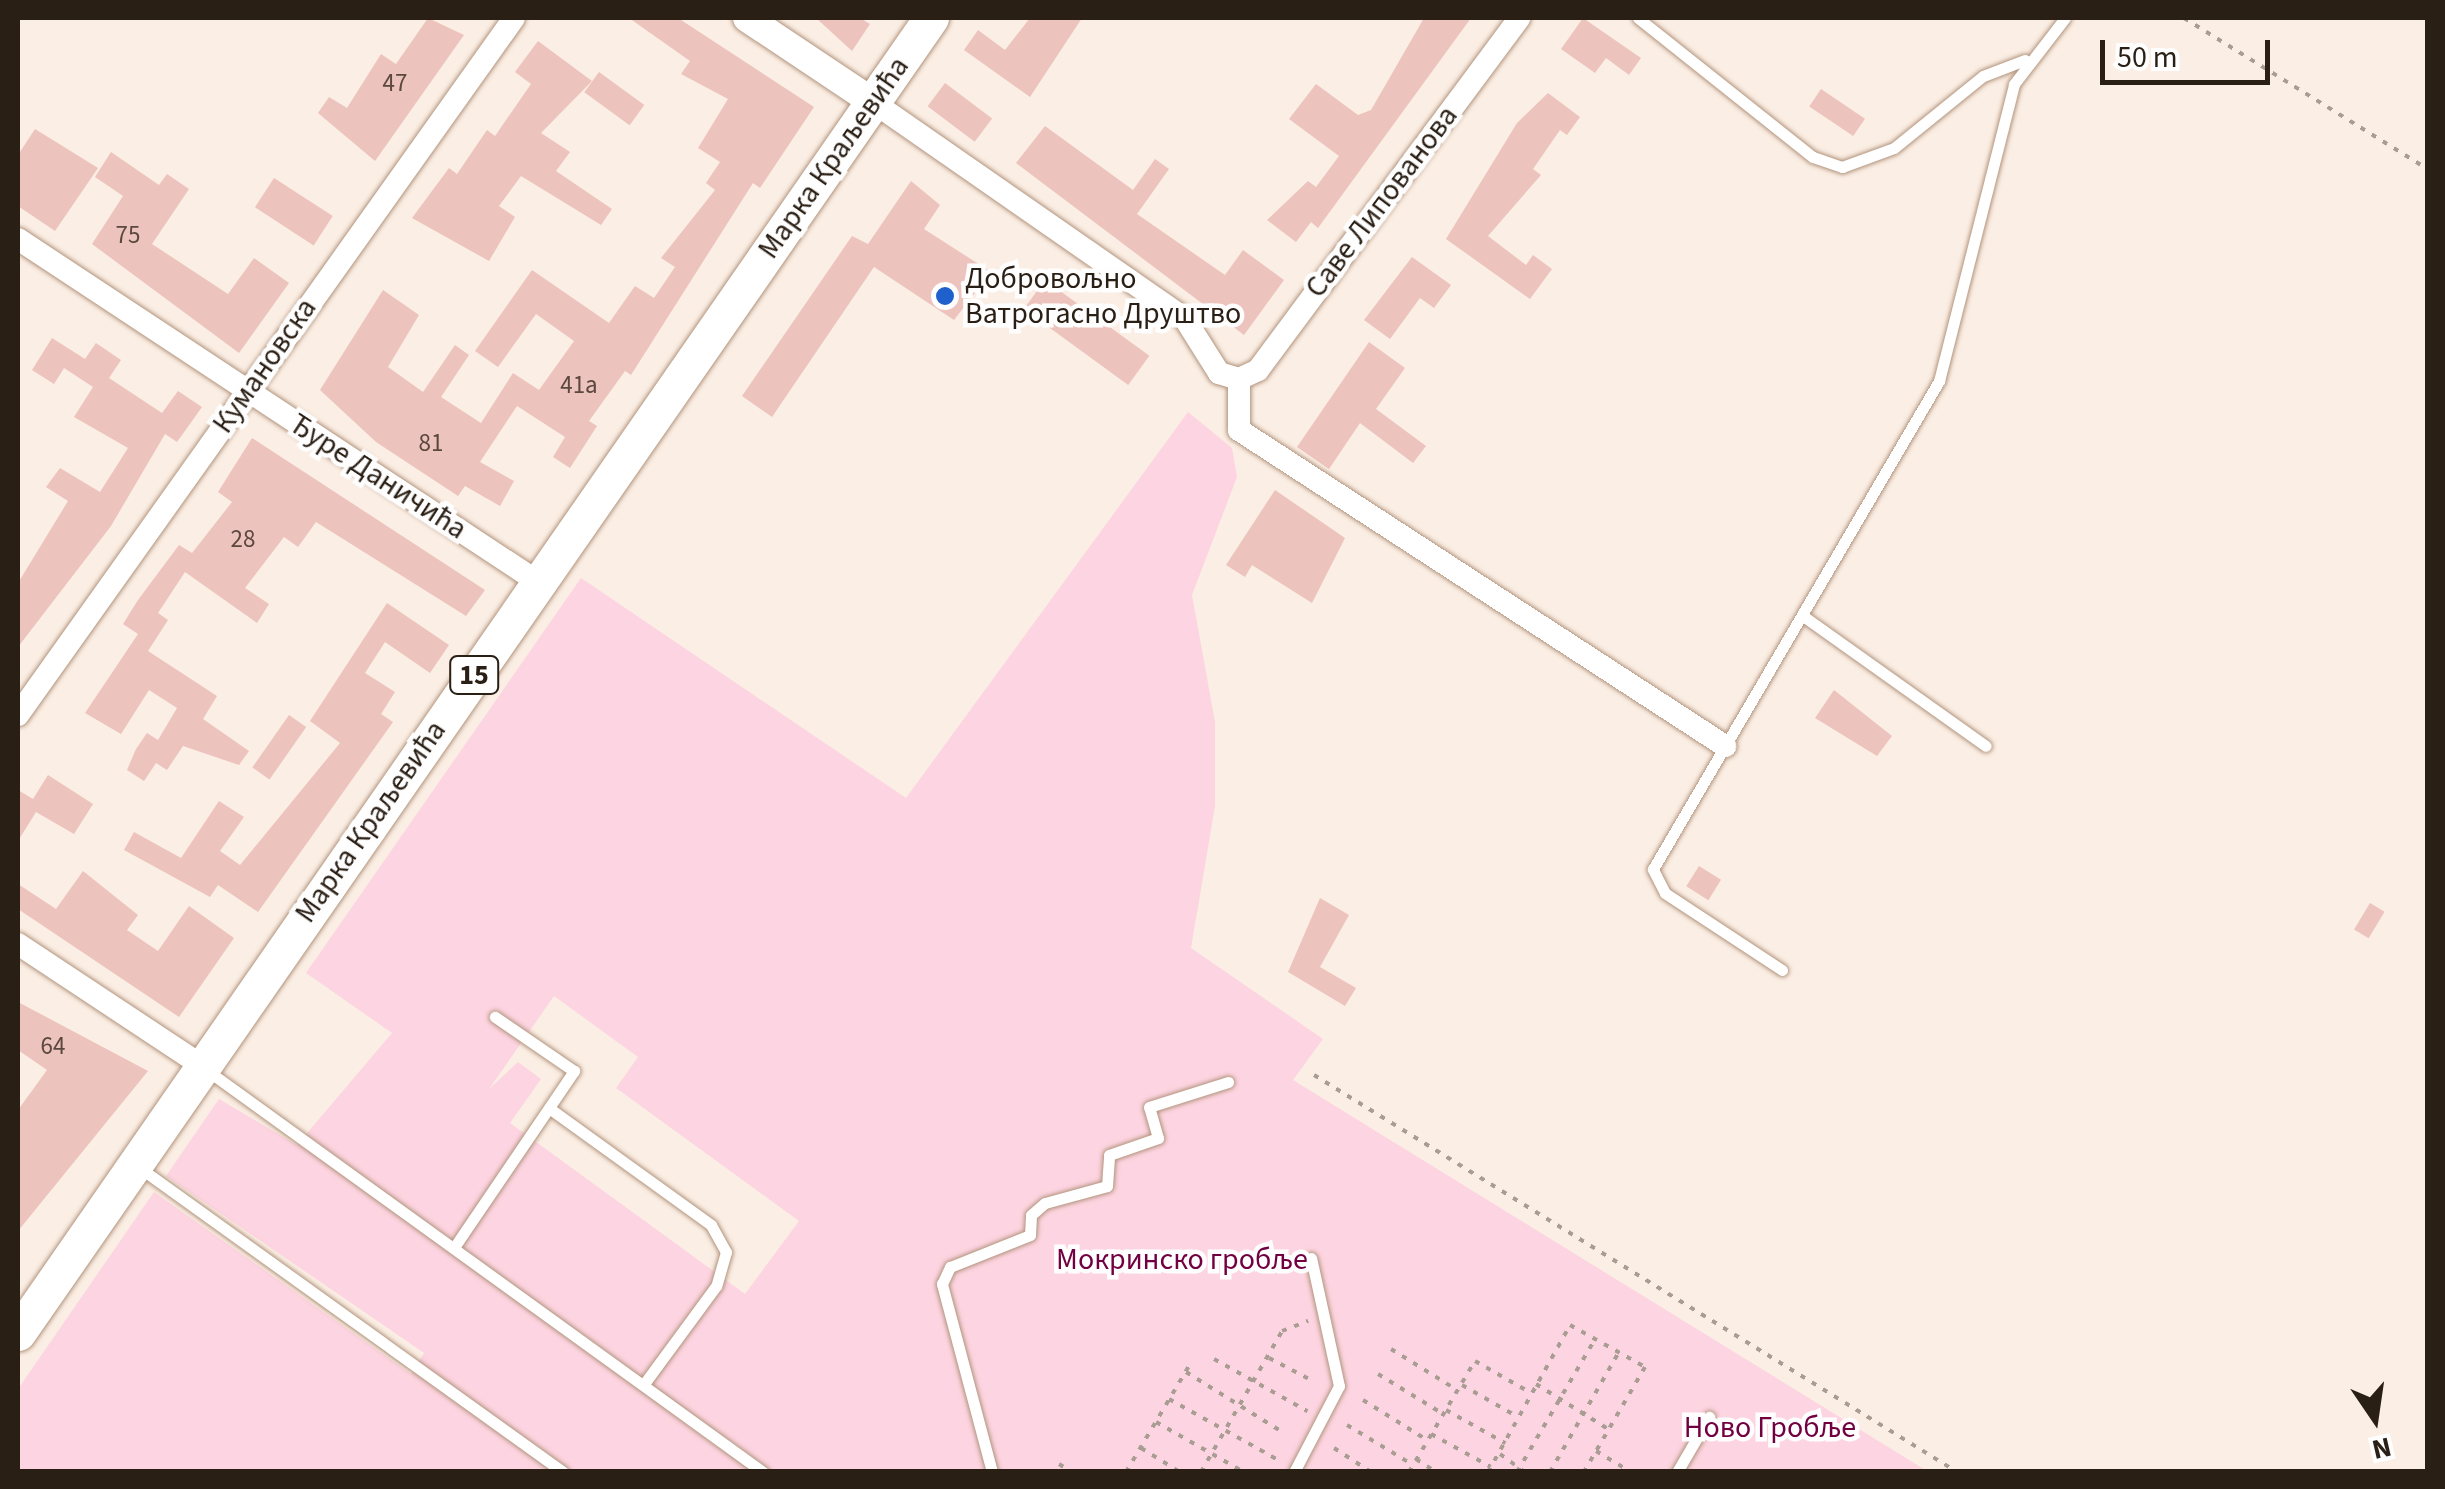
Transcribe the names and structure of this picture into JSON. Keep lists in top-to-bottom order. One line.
{"streets":{"main road":["Марка Краљевића","15"],"street":["Саве Липованова","Кумановска","Ђуре Даничића"]},"crossings":[["Марка Краљевића","Ђуре Даничића"],["Кумановска","Ђуре Даничића"]],"parks":["Мокринско гробље","Ново Гробље"],"places":["Добровољно Ватрогасно Друштво"],"house_numbers":["47","75","41a","81","28","64"],"scale_bar":"50 m","north":"bottom"}
